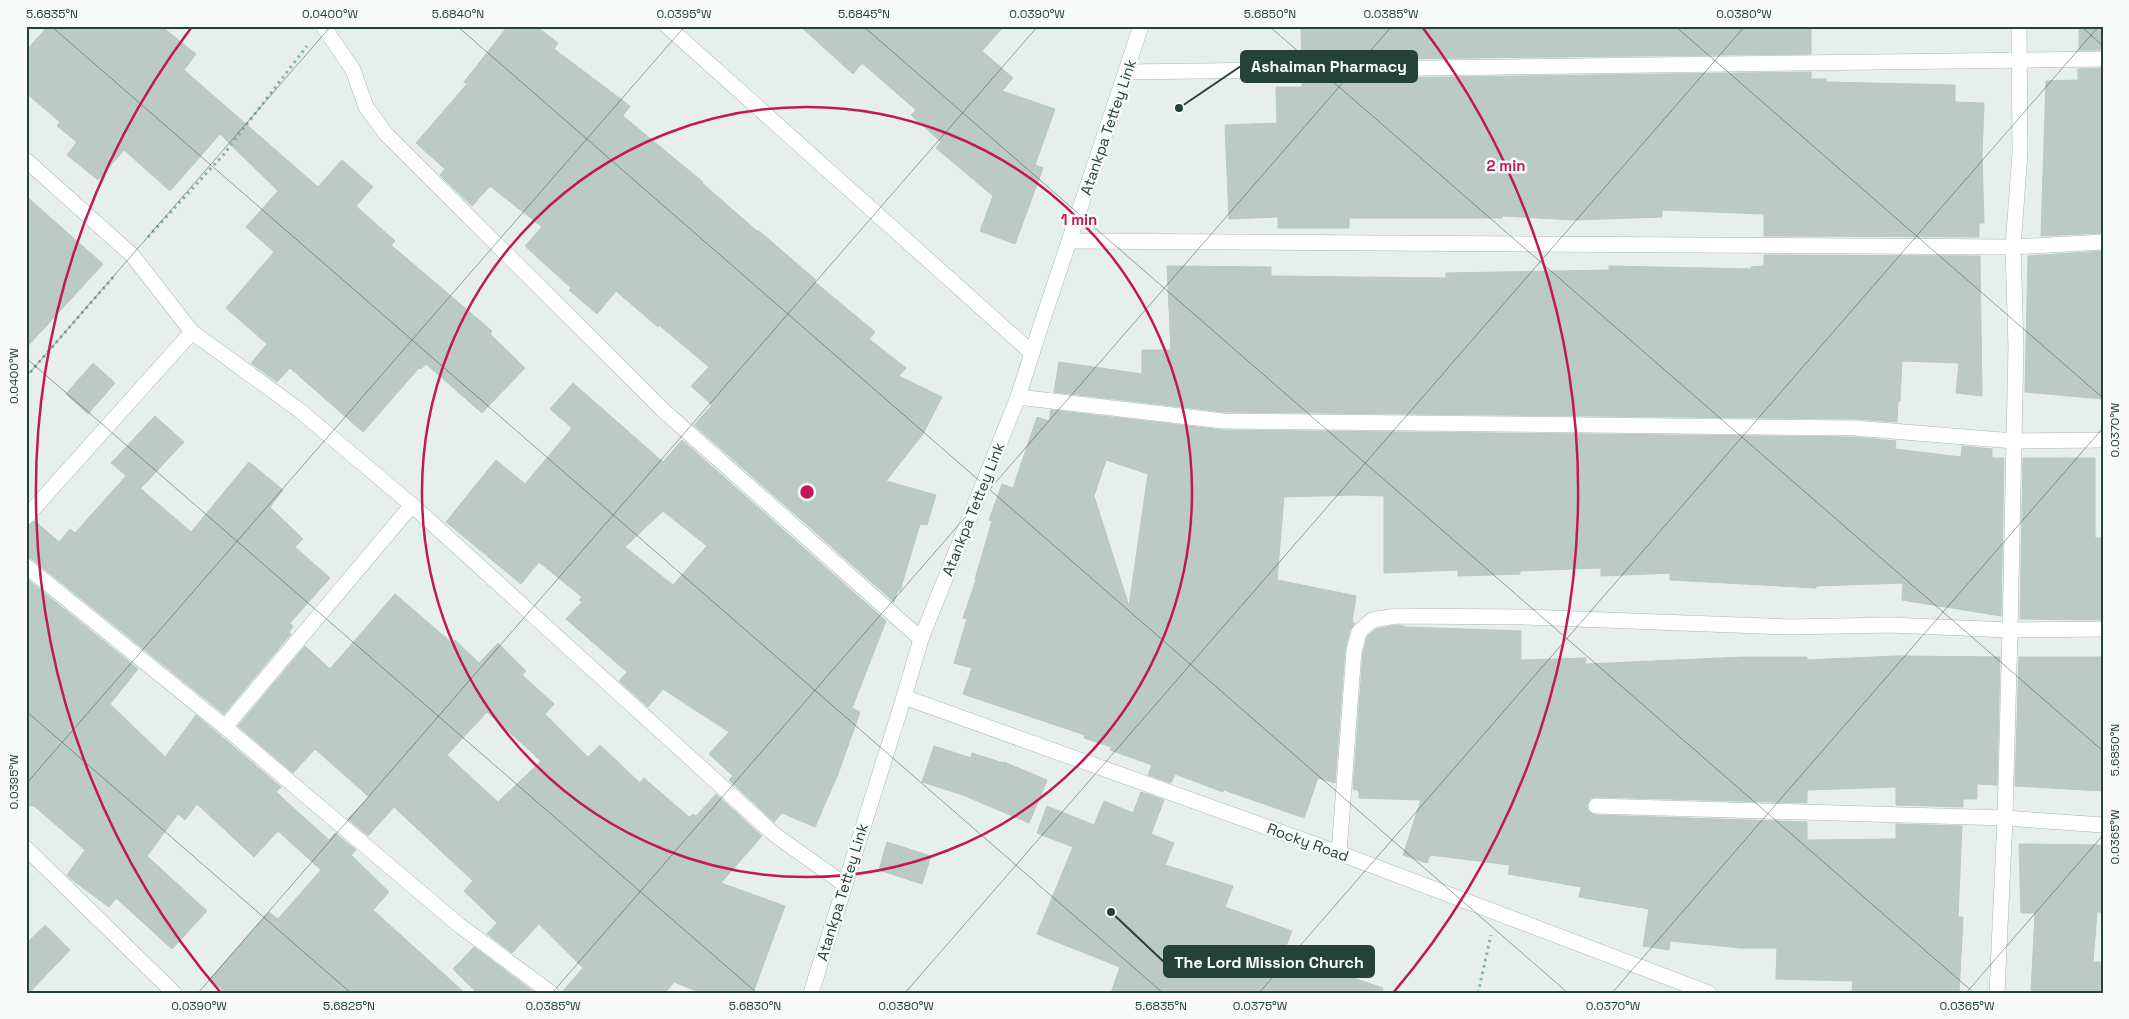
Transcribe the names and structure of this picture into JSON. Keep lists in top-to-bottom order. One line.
{"streets":{"street":["Atankpa Tettey Link","Rocky Road"]},"crossings":[["Atankpa Tettey Link","Rocky Road"]],"places":["Ashaiman Pharmacy","The Lord Mission Church"],"coordinates":["5.6835°N","0.0400°W","5.6840°N","0.0395°W","5.6845°N","0.0390°W","5.6850°N","0.0385°W","0.0380°W","0.0370°W","0.0365°W","5.6825°N","5.6830°N","0.0375°W"],"rings":["2 min","1 min"]}
